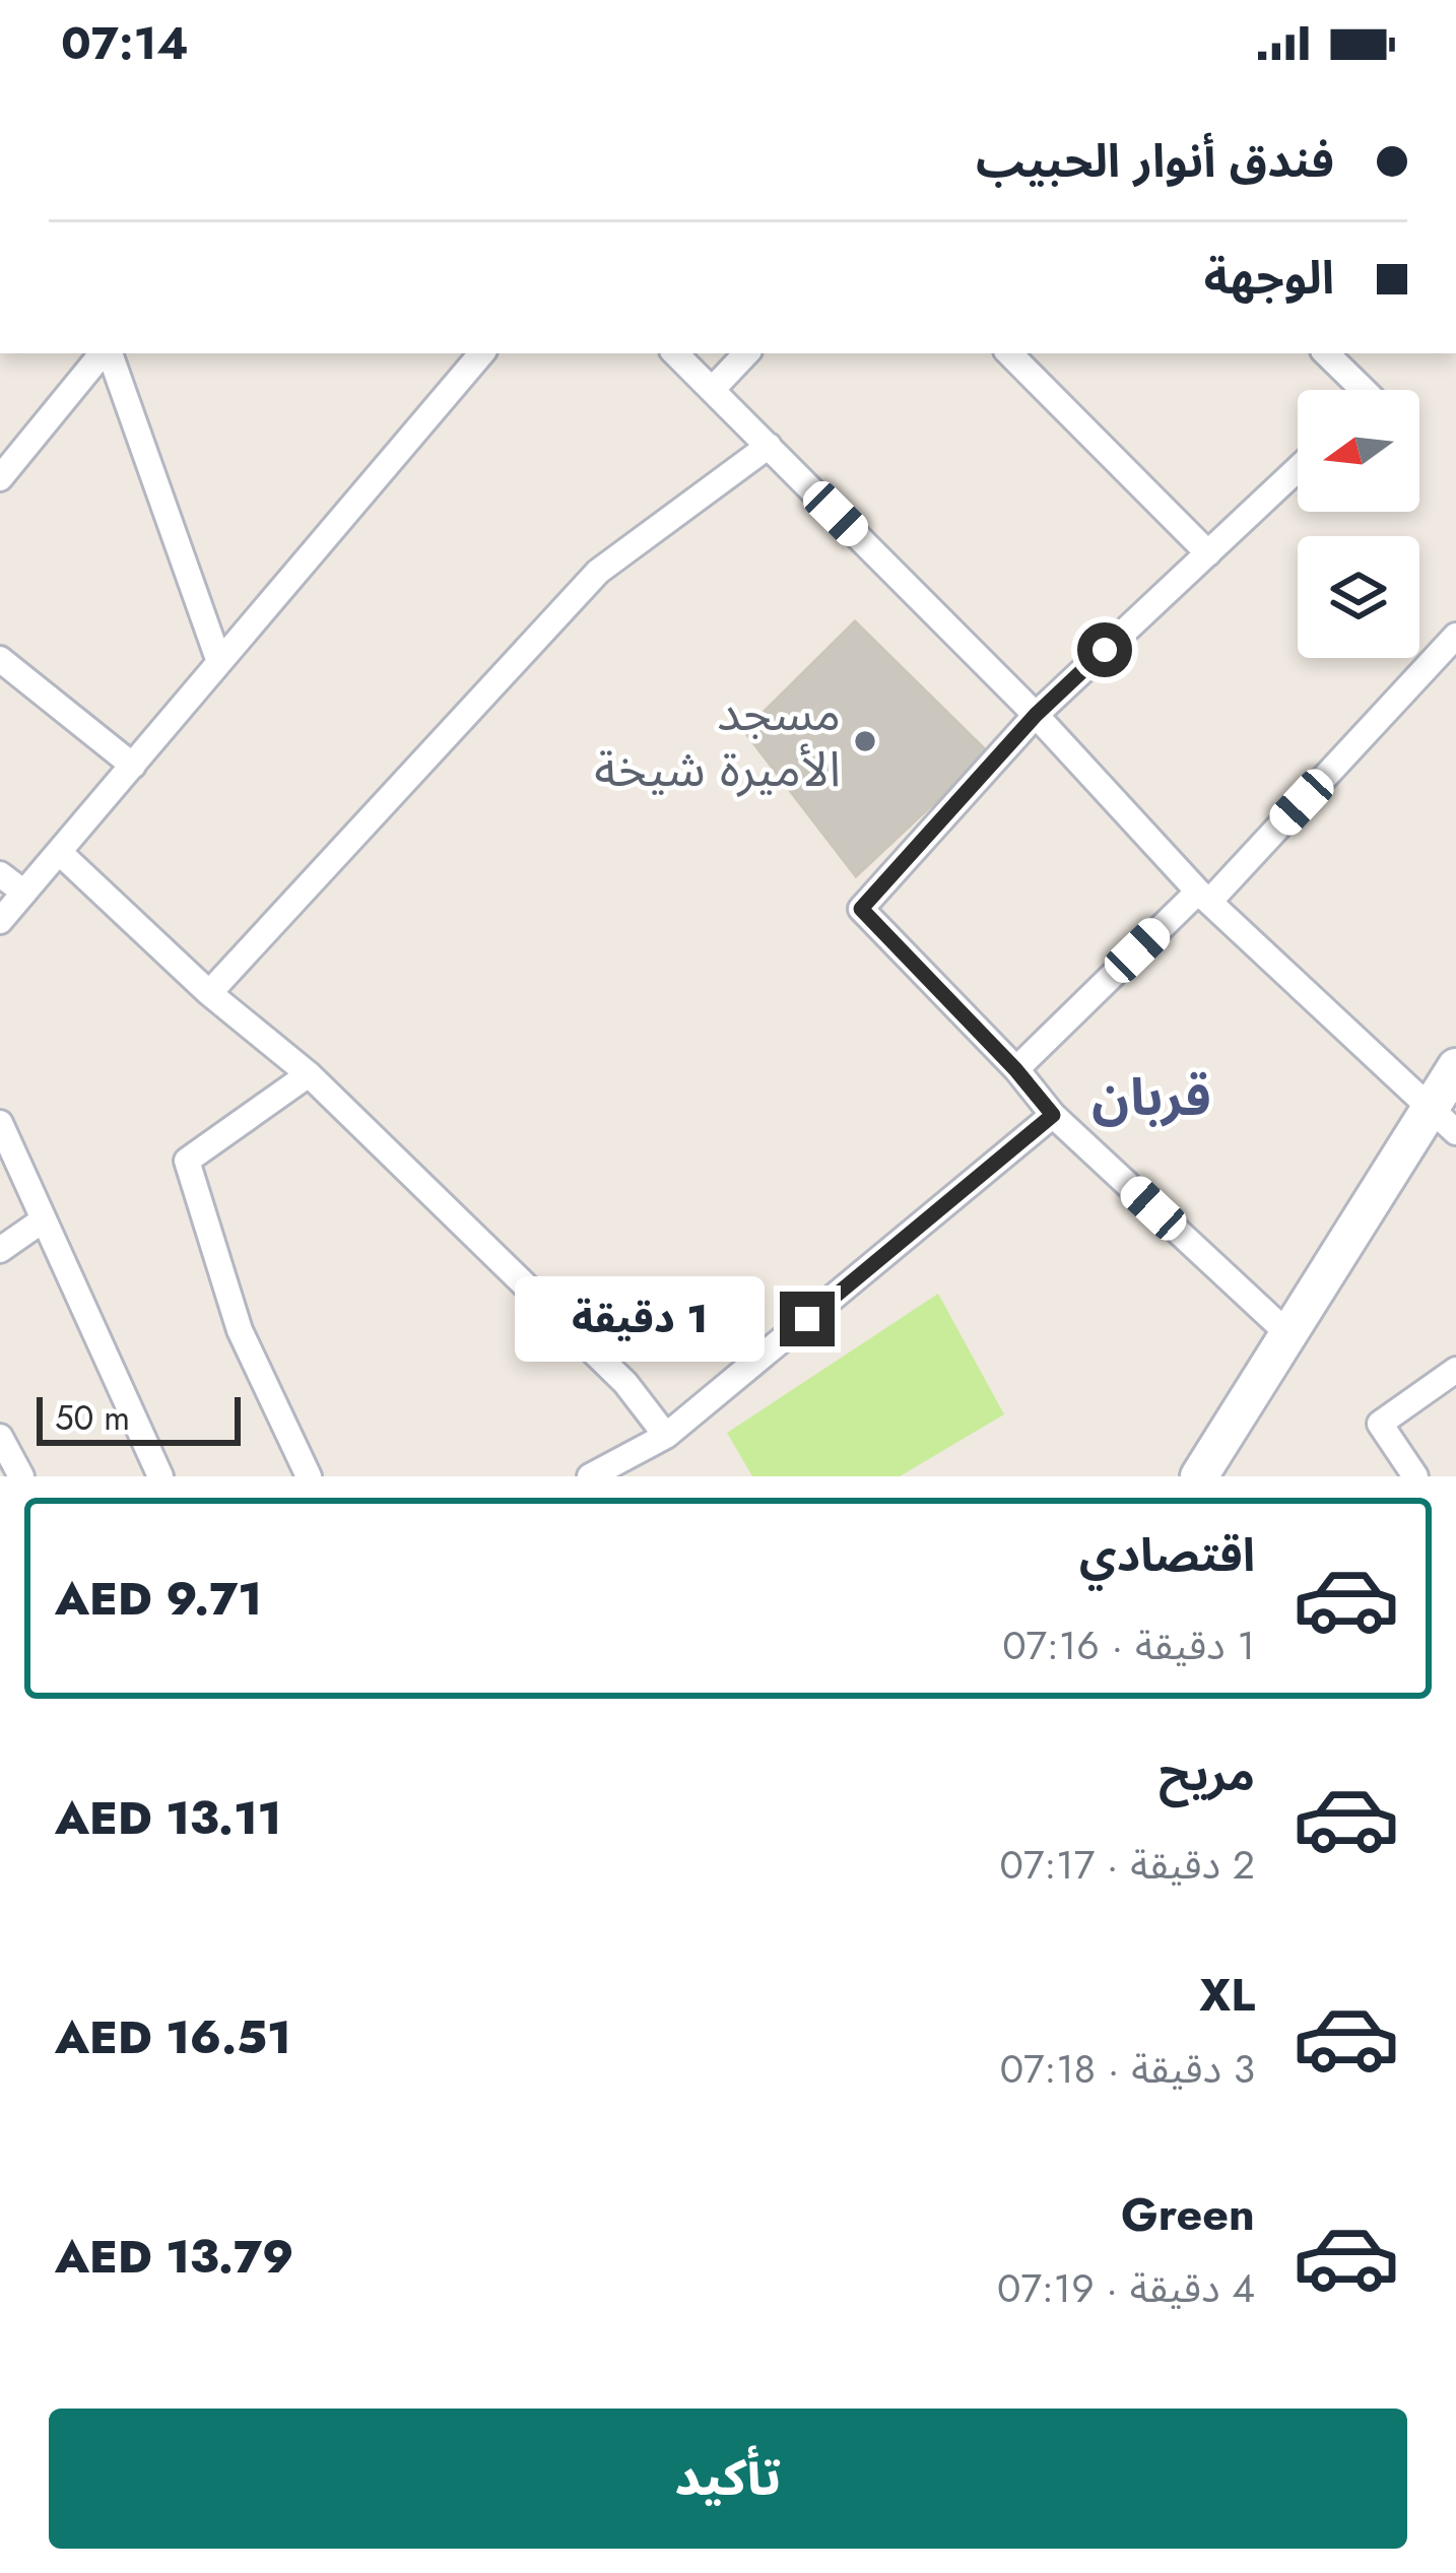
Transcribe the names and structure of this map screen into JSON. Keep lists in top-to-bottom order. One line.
{"districts":["قربان"],"places":["مسجد الأميرة شيخة"],"scale_bar":"50 m","north":"left","page":{"status":"07:14","banner":["فندق أنوار الحبيب","الوجهة"],"bubble":"1 دقيقة","scale":"50 m","list":[{"name":"اقتصادي","note":"1 دقيقة · 07:16","value":"AED 9.71"},{"name":"مريح","note":"2 دقيقة · 07:17","value":"AED 13.11"},{"name":"XL","note":"3 دقيقة · 07:18","value":"AED 16.51"},{"name":"Green","note":"4 دقيقة · 07:19","value":"AED 13.79"}],"buttons":"تأكيد"}}
